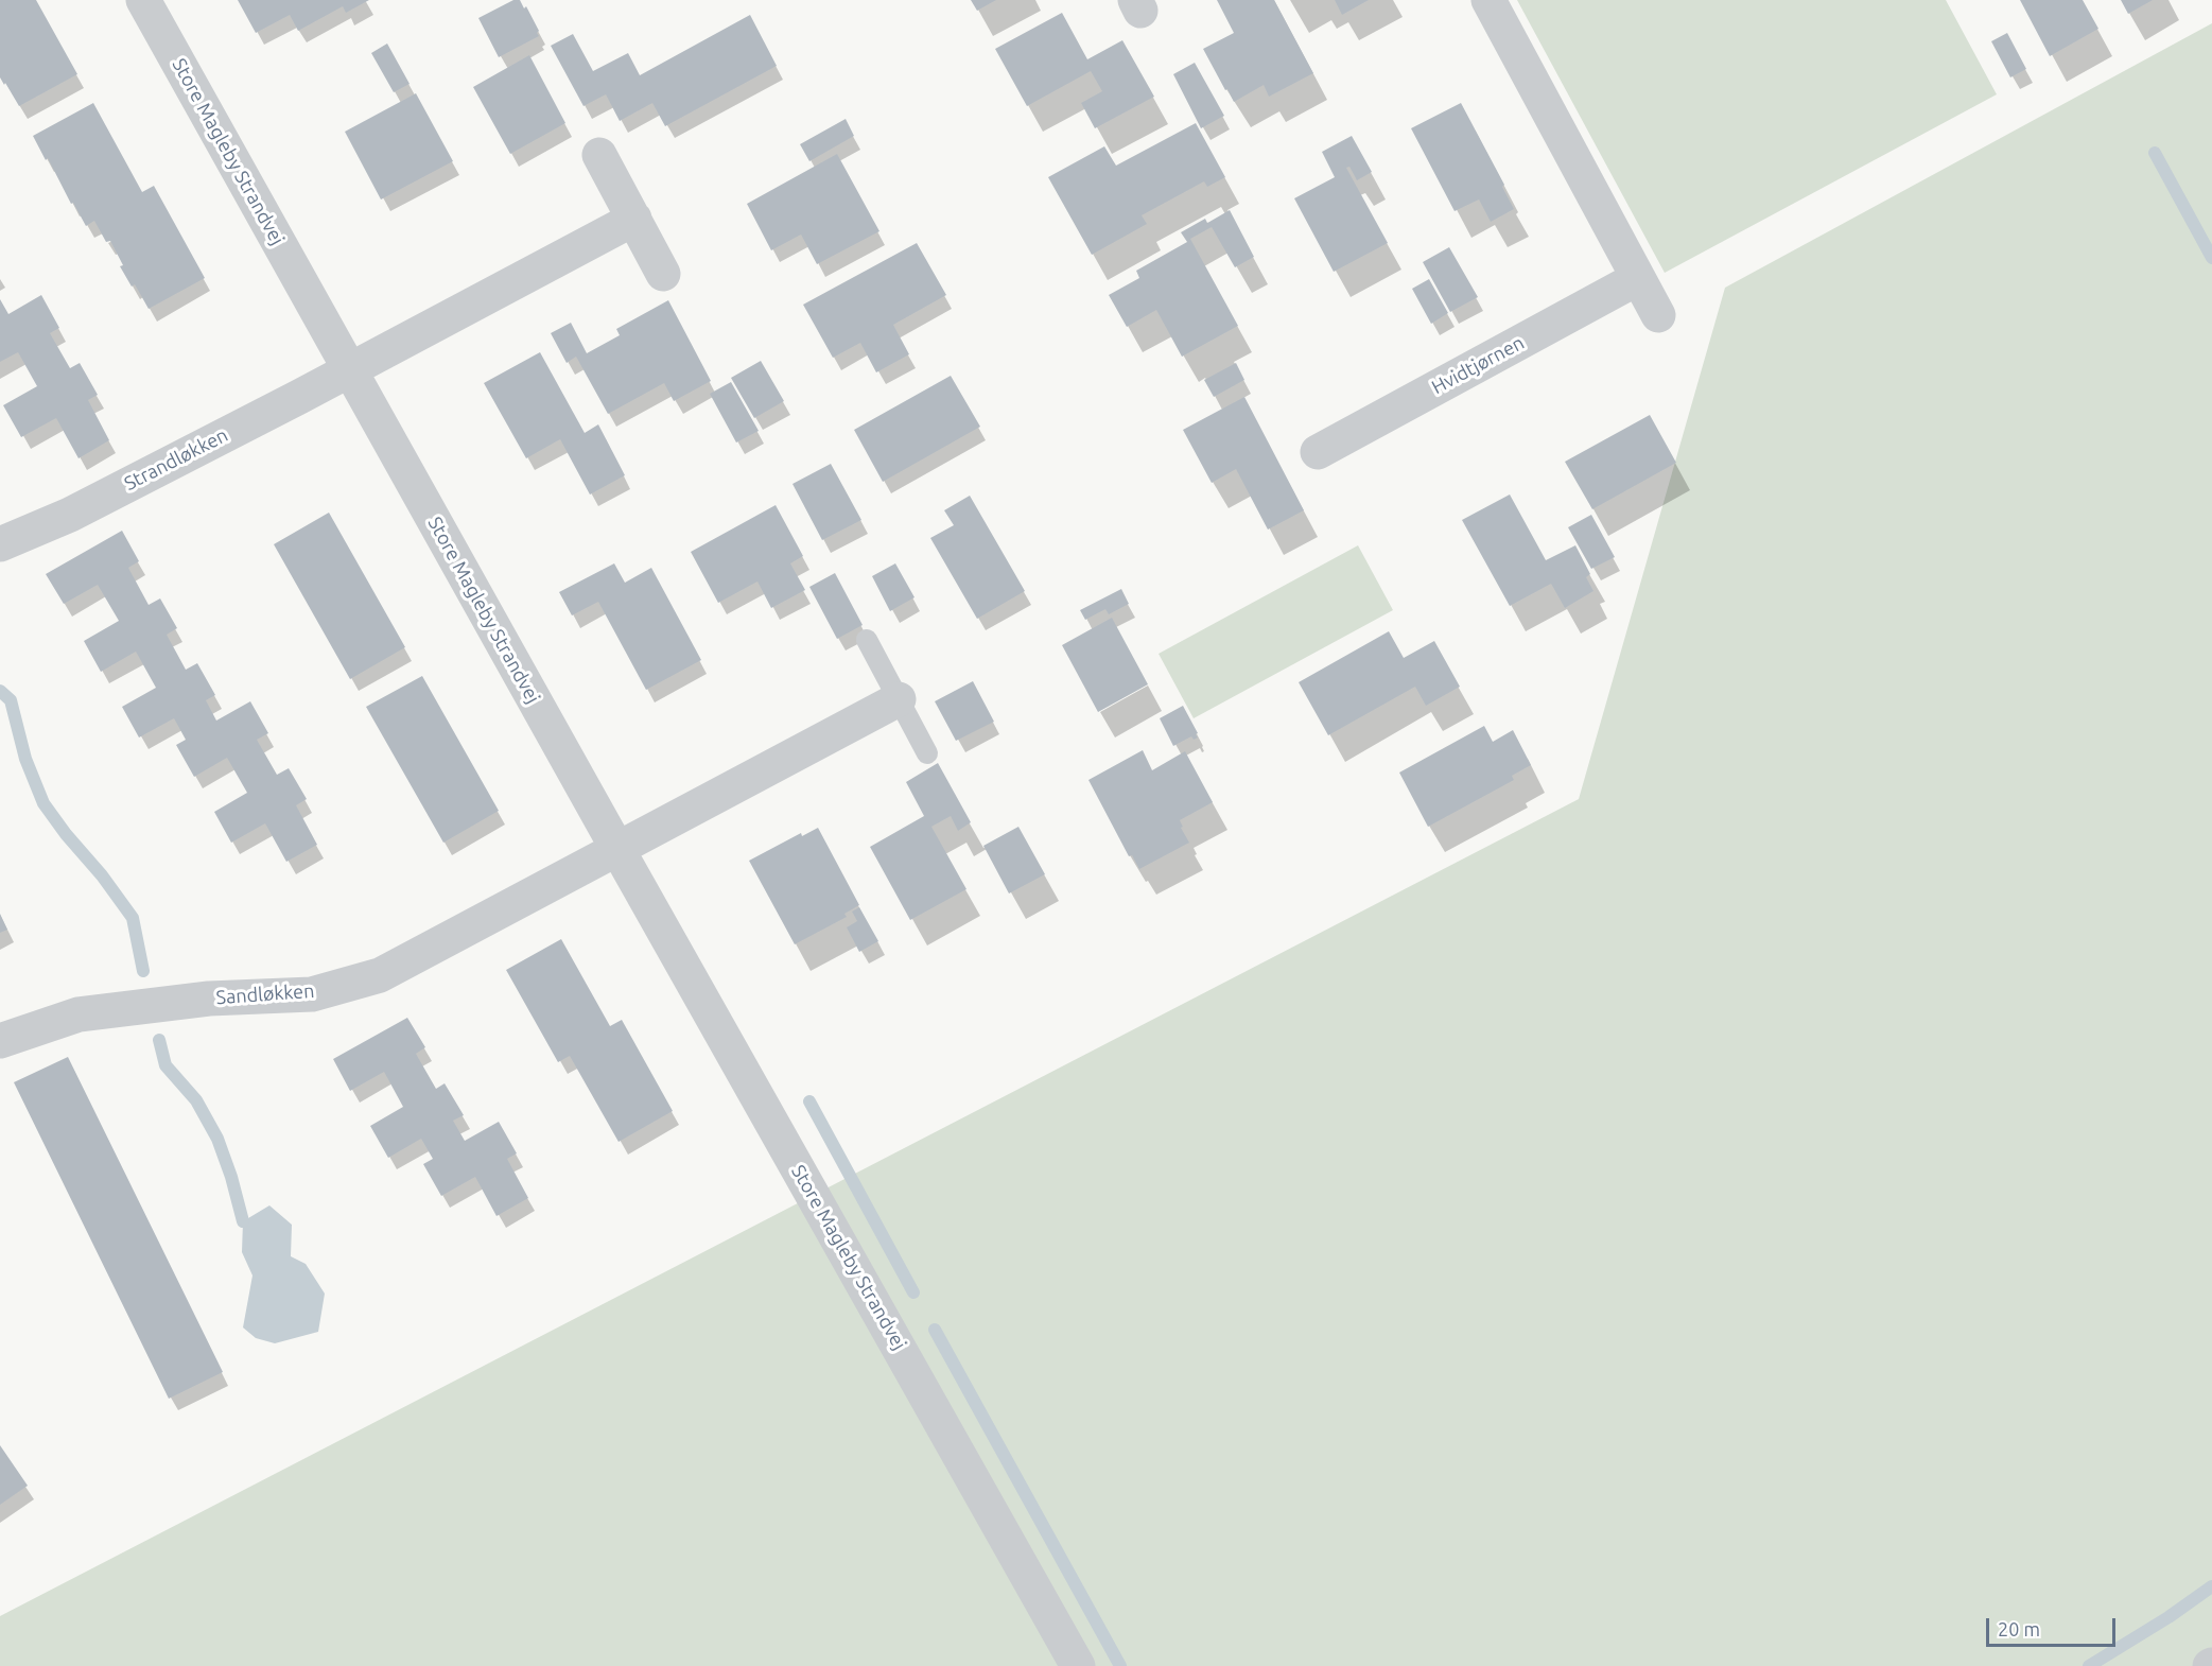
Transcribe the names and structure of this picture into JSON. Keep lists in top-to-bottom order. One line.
{"streets":{"street":["Store Magleby Strandvej","Hvidtjørnen","Strandløkken","Sandløkken"]},"crossings":[["Store Magleby Strandvej","Strandløkken"],["Store Magleby Strandvej","Sandløkken"]],"scale_bar":"20 m"}
